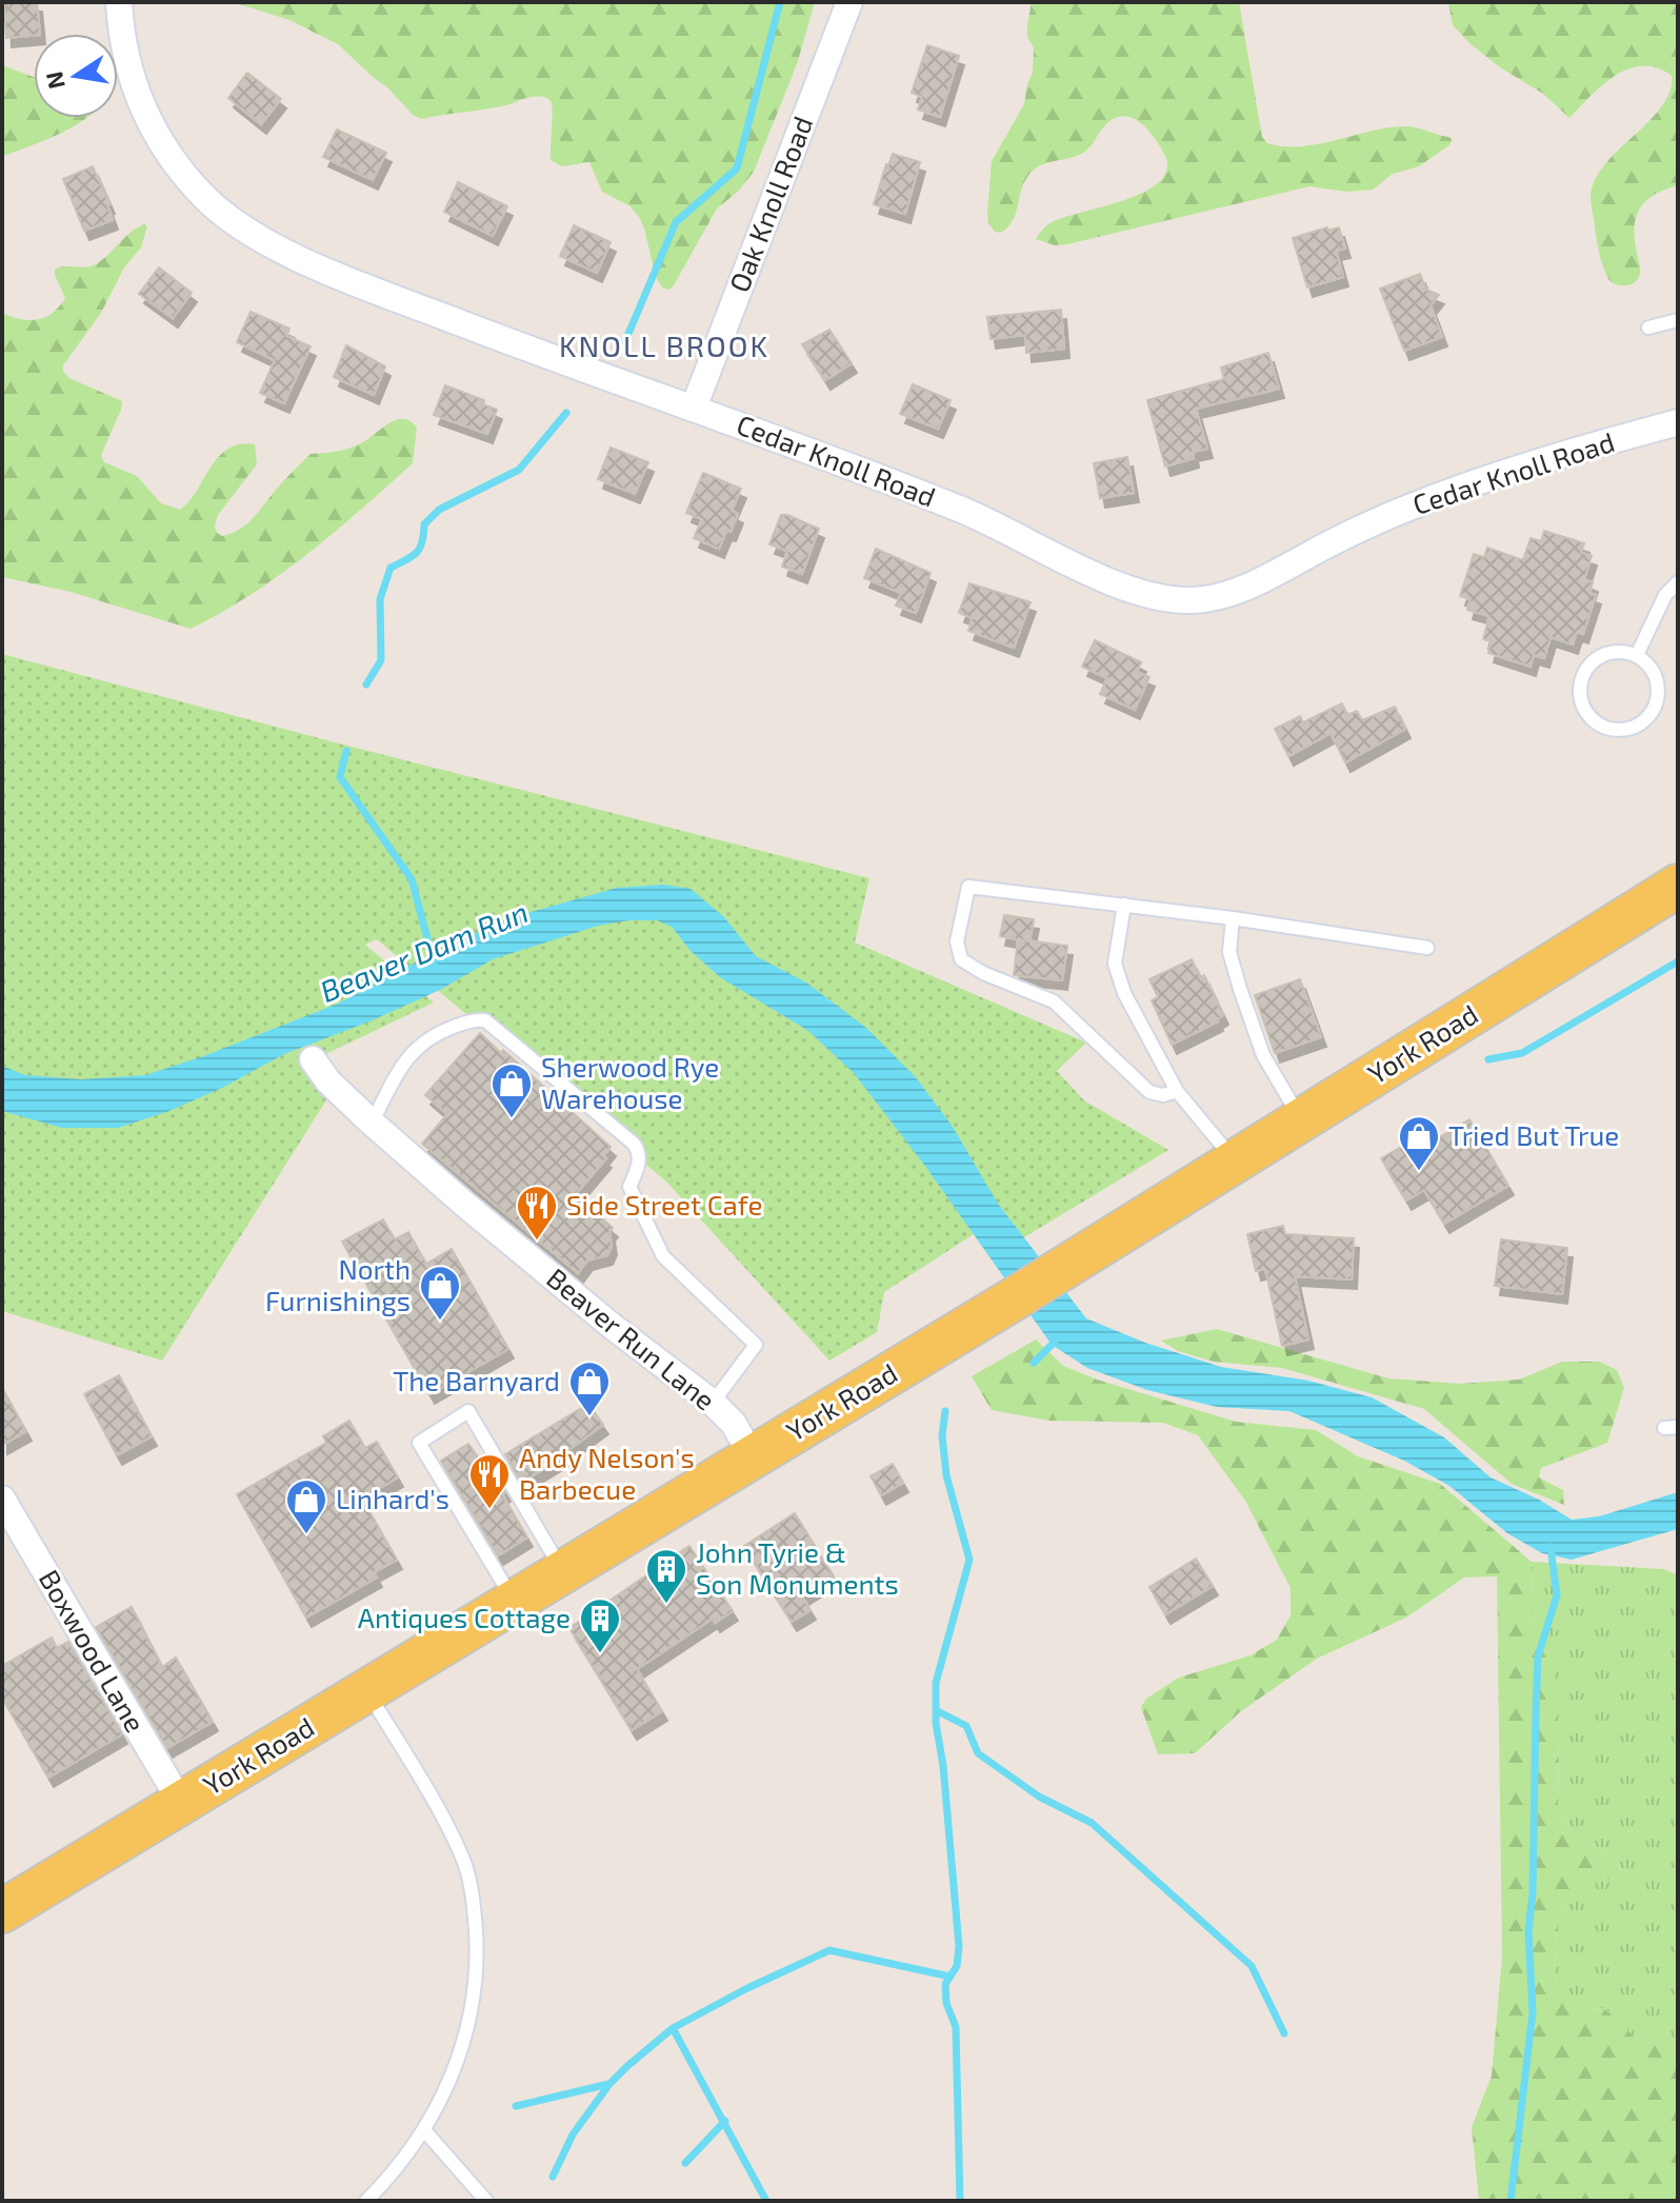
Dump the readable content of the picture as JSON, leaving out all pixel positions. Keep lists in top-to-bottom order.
{
  "streets": {
    "main road": ["York Road"],
    "street": [
      "Oak Knoll Road",
      "Cedar Knoll Road",
      "Beaver Run Lane",
      "Boxwood Lane"
    ]
  },
  "crossings": [
    ["Oak Knoll Road", "Cedar Knoll Road"],
    ["York Road", "Beaver Run Lane"],
    ["York Road", "Boxwood Lane"]
  ],
  "districts": ["KNOLL BROOK"],
  "water": ["Beaver Dam Run"],
  "places": {
    "shop": [
      "Sherwood Rye Warehouse",
      "Tried But True",
      "North Furnishings",
      "The Barnyard",
      "Linhard's"
    ],
    "restaurant": ["Side Street Cafe", "Andy Nelson's Barbecue"],
    "building": ["John Tyrie & Son Monuments", "Antiques Cottage"]
  },
  "north": "left"
}
